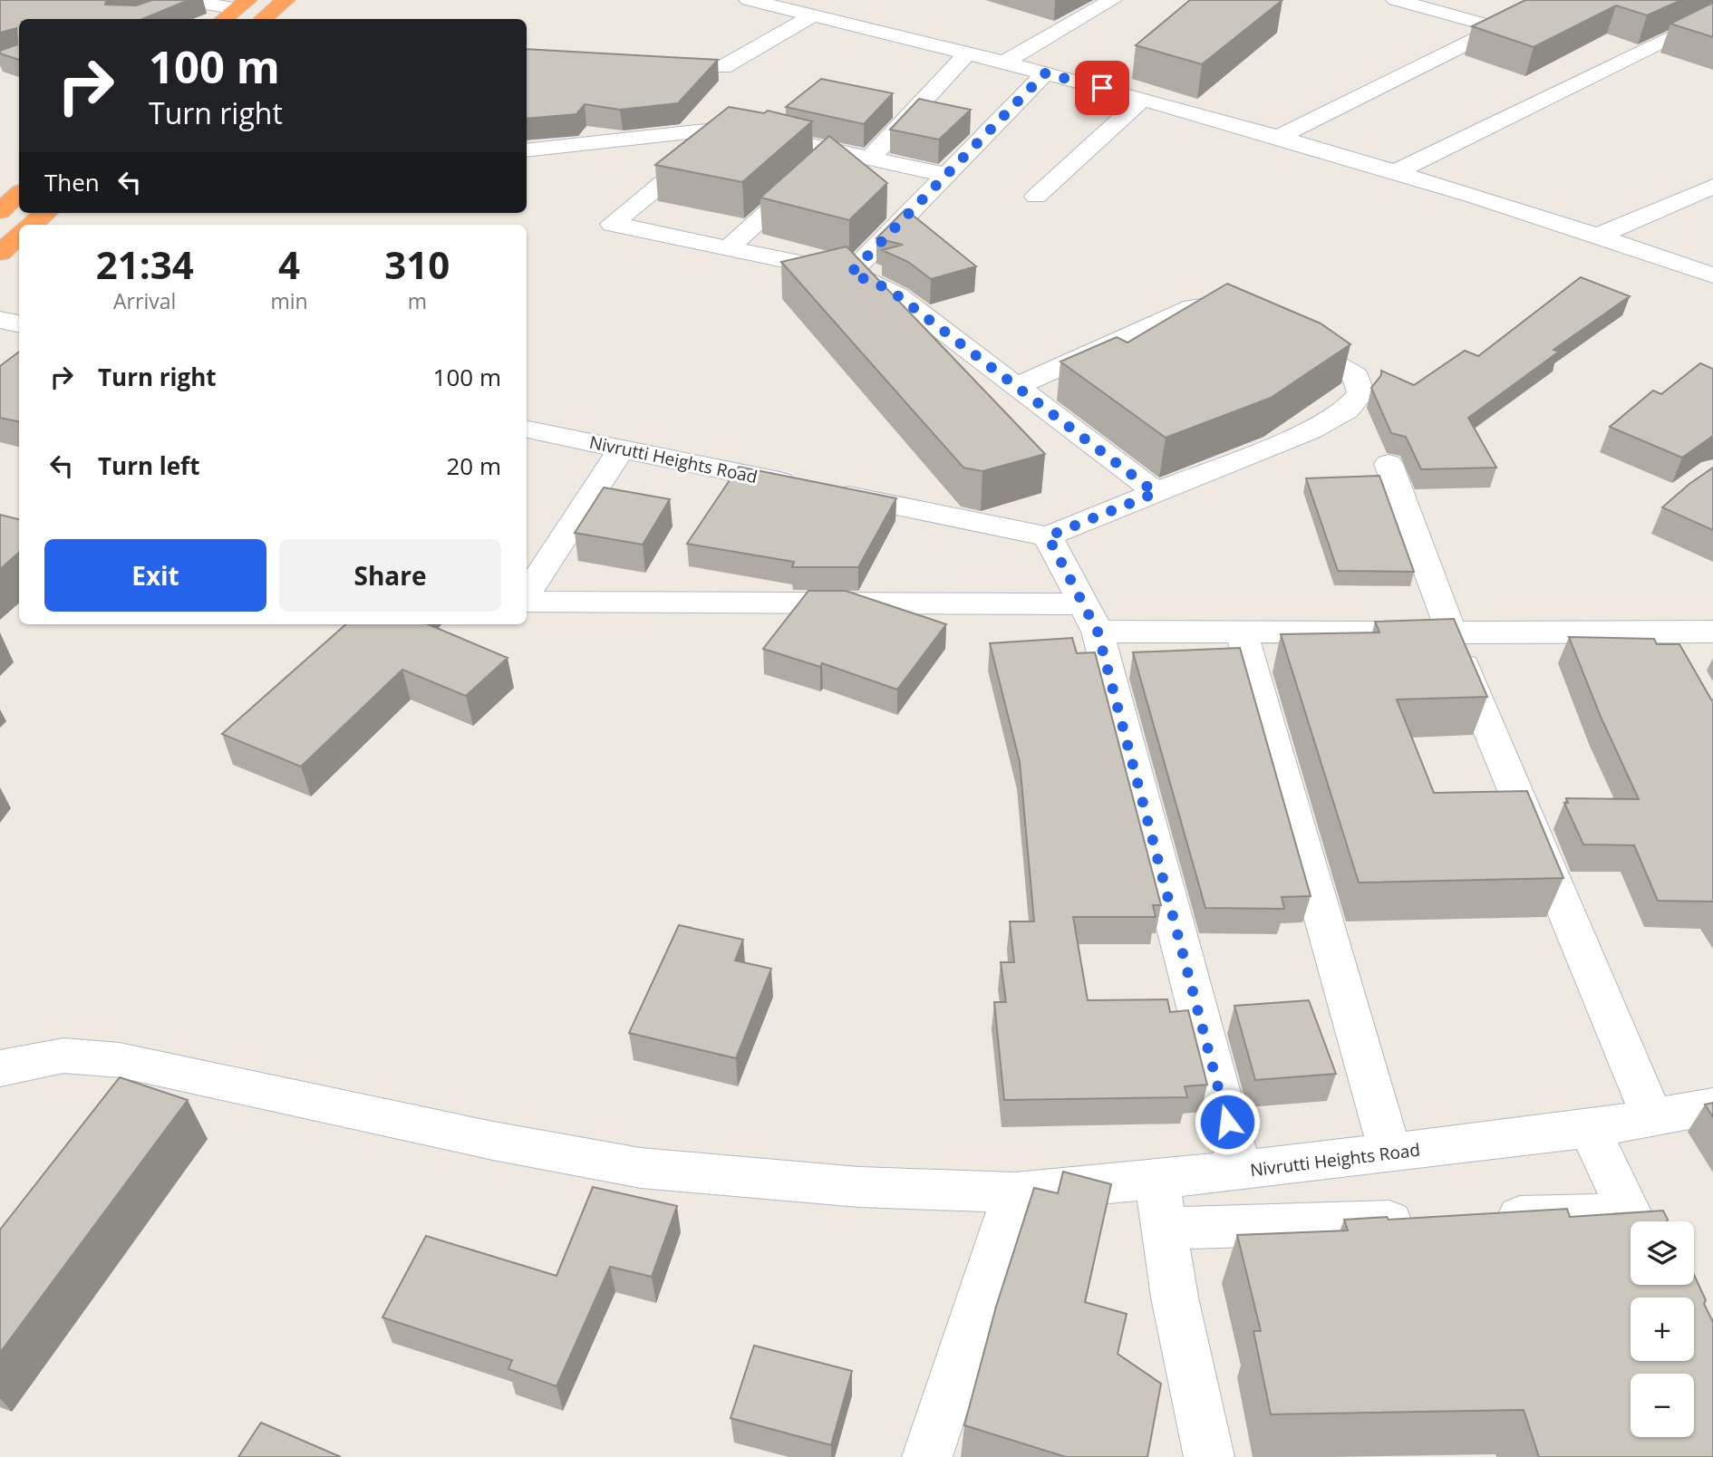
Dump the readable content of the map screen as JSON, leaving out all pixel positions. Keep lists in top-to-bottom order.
{
  "streets": {
    "street": ["Nivrutti Heights Road"]
  },
  "page": {
    "turn": ["100 m", "Turn right"],
    "then": "Then",
    "eta": [
      "21:34",
      "Arrival",
      "4",
      "min",
      "310",
      "m"
    ],
    "list": [
      {
        "name": "Turn right",
        "value": "100 m"
      },
      {
        "name": "Turn left",
        "value": "20 m"
      }
    ],
    "buttons": ["Exit", "Share"],
    "map_buttons": ["+", "−"]
  }
}
